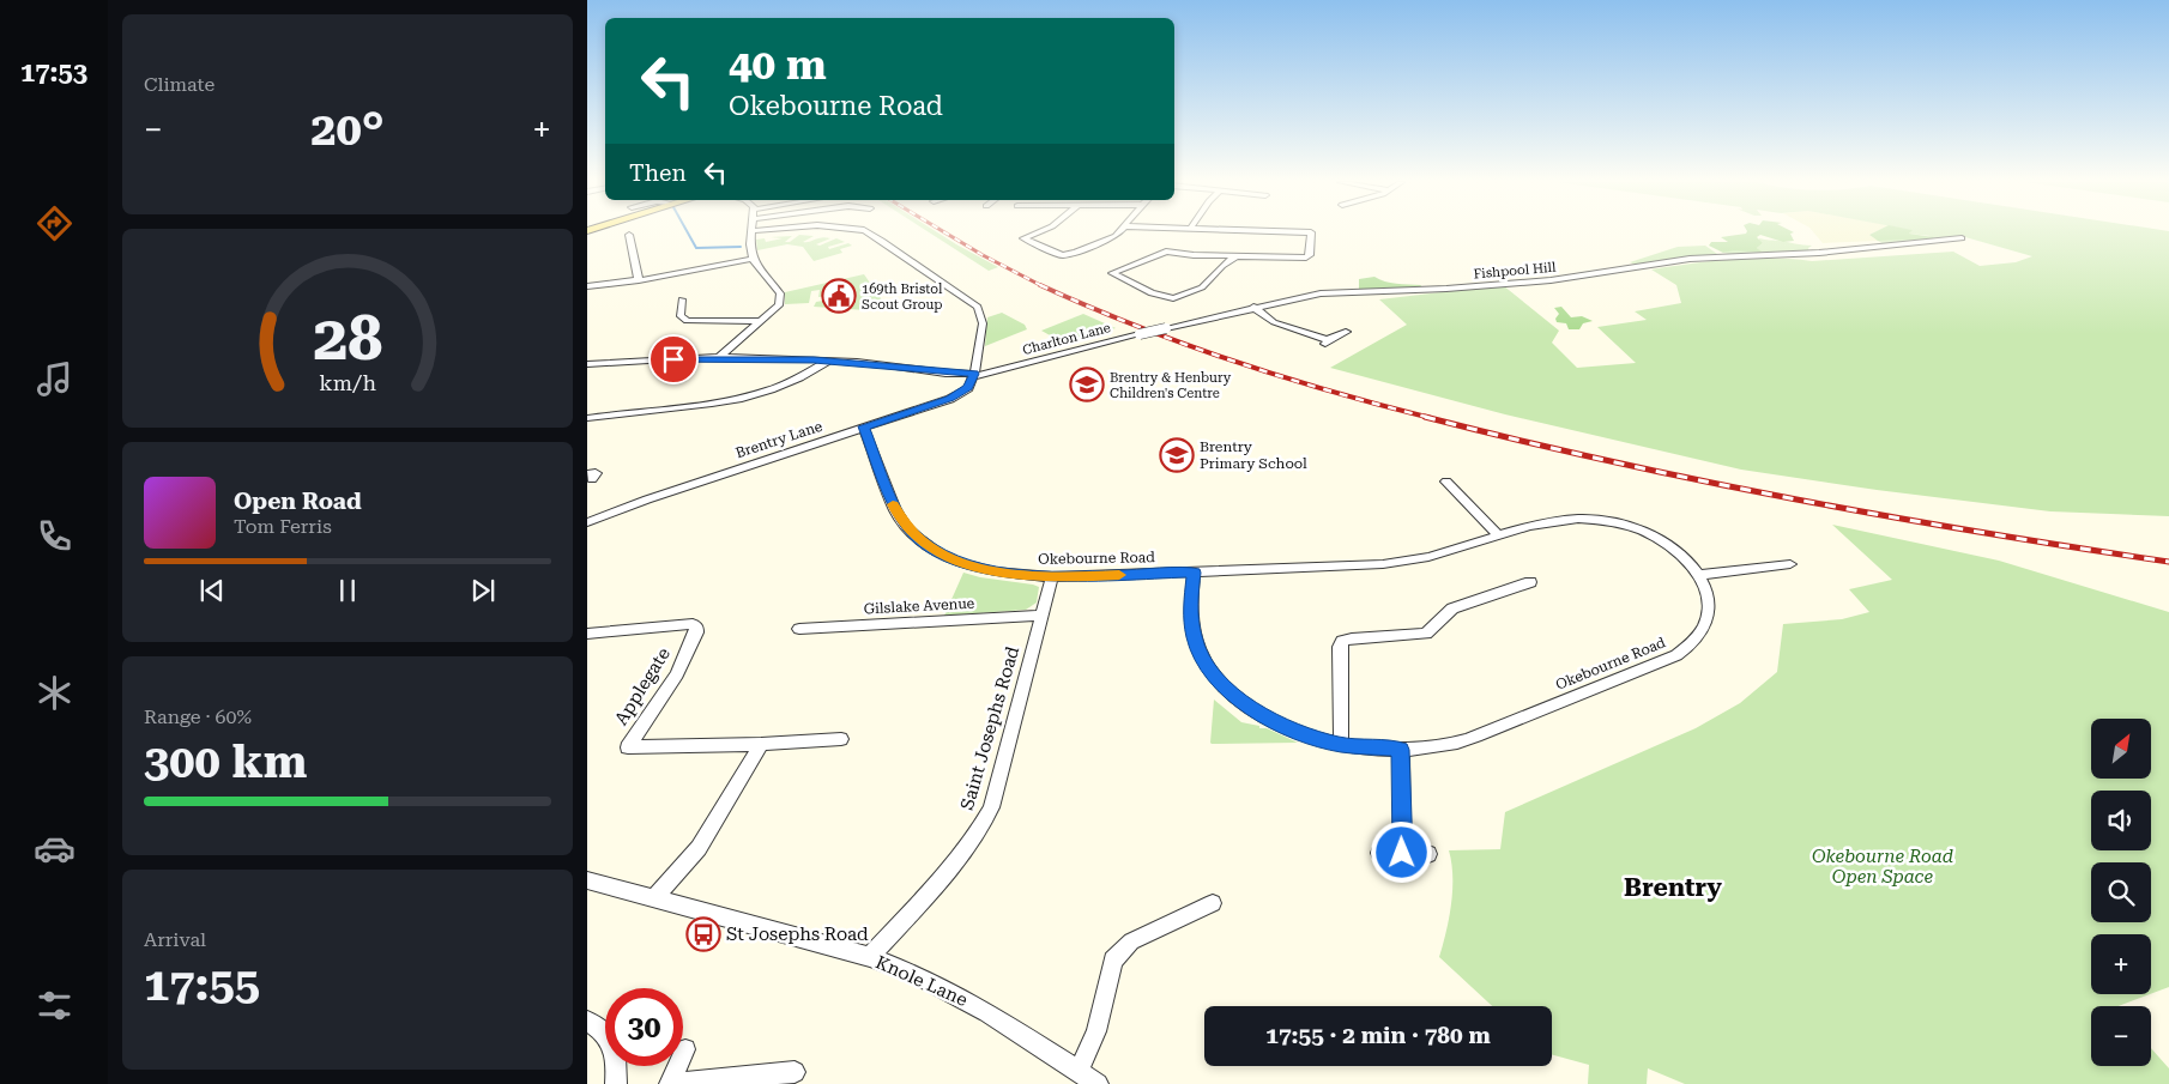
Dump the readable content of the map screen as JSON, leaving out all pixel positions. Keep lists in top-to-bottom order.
{
  "streets": {
    "street": [
      "Fishpool Hill",
      "Charlton Lane",
      "Brentry Lane",
      "Okebourne Road",
      "Gilslake Avenue",
      "Applegate",
      "Saint Josephs Road",
      "Knole Lane"
    ]
  },
  "crossings": [
    ["Fishpool Hill", "Charlton Lane"],
    ["Charlton Lane", "Brentry Lane"],
    ["Brentry Lane", "Okebourne Road"],
    ["Okebourne Road", "Saint Josephs Road"],
    ["Gilslake Avenue", "Saint Josephs Road"],
    ["Saint Josephs Road", "Knole Lane"]
  ],
  "districts": ["Brentry"],
  "parks": ["Okebourne Road Open Space"],
  "places": {
    "public building": ["169th Bristol Scout Group"],
    "school or university": ["Brentry & Henbury Children's Centre", "Brentry Primary School"],
    "bus stop": ["St Josephs Road"]
  },
  "north": "top right",
  "page": {
    "tabs": "17:53",
    "tile": [
      "Climate",
      ["Range · 60%", "300 km"],
      ["Arrival", "17:55"]
    ],
    "turn": ["40 m", "Okebourne Road"],
    "heat": ["−", "20°", "+"],
    "then": "Then",
    "song": ["Open Road", "Tom Ferris"],
    "map_buttons": ["+", "−"],
    "limit": "30",
    "trip": "17:55 · 2 min · 780 m",
    "gauge": ["28", "km/h"]
  }
}
